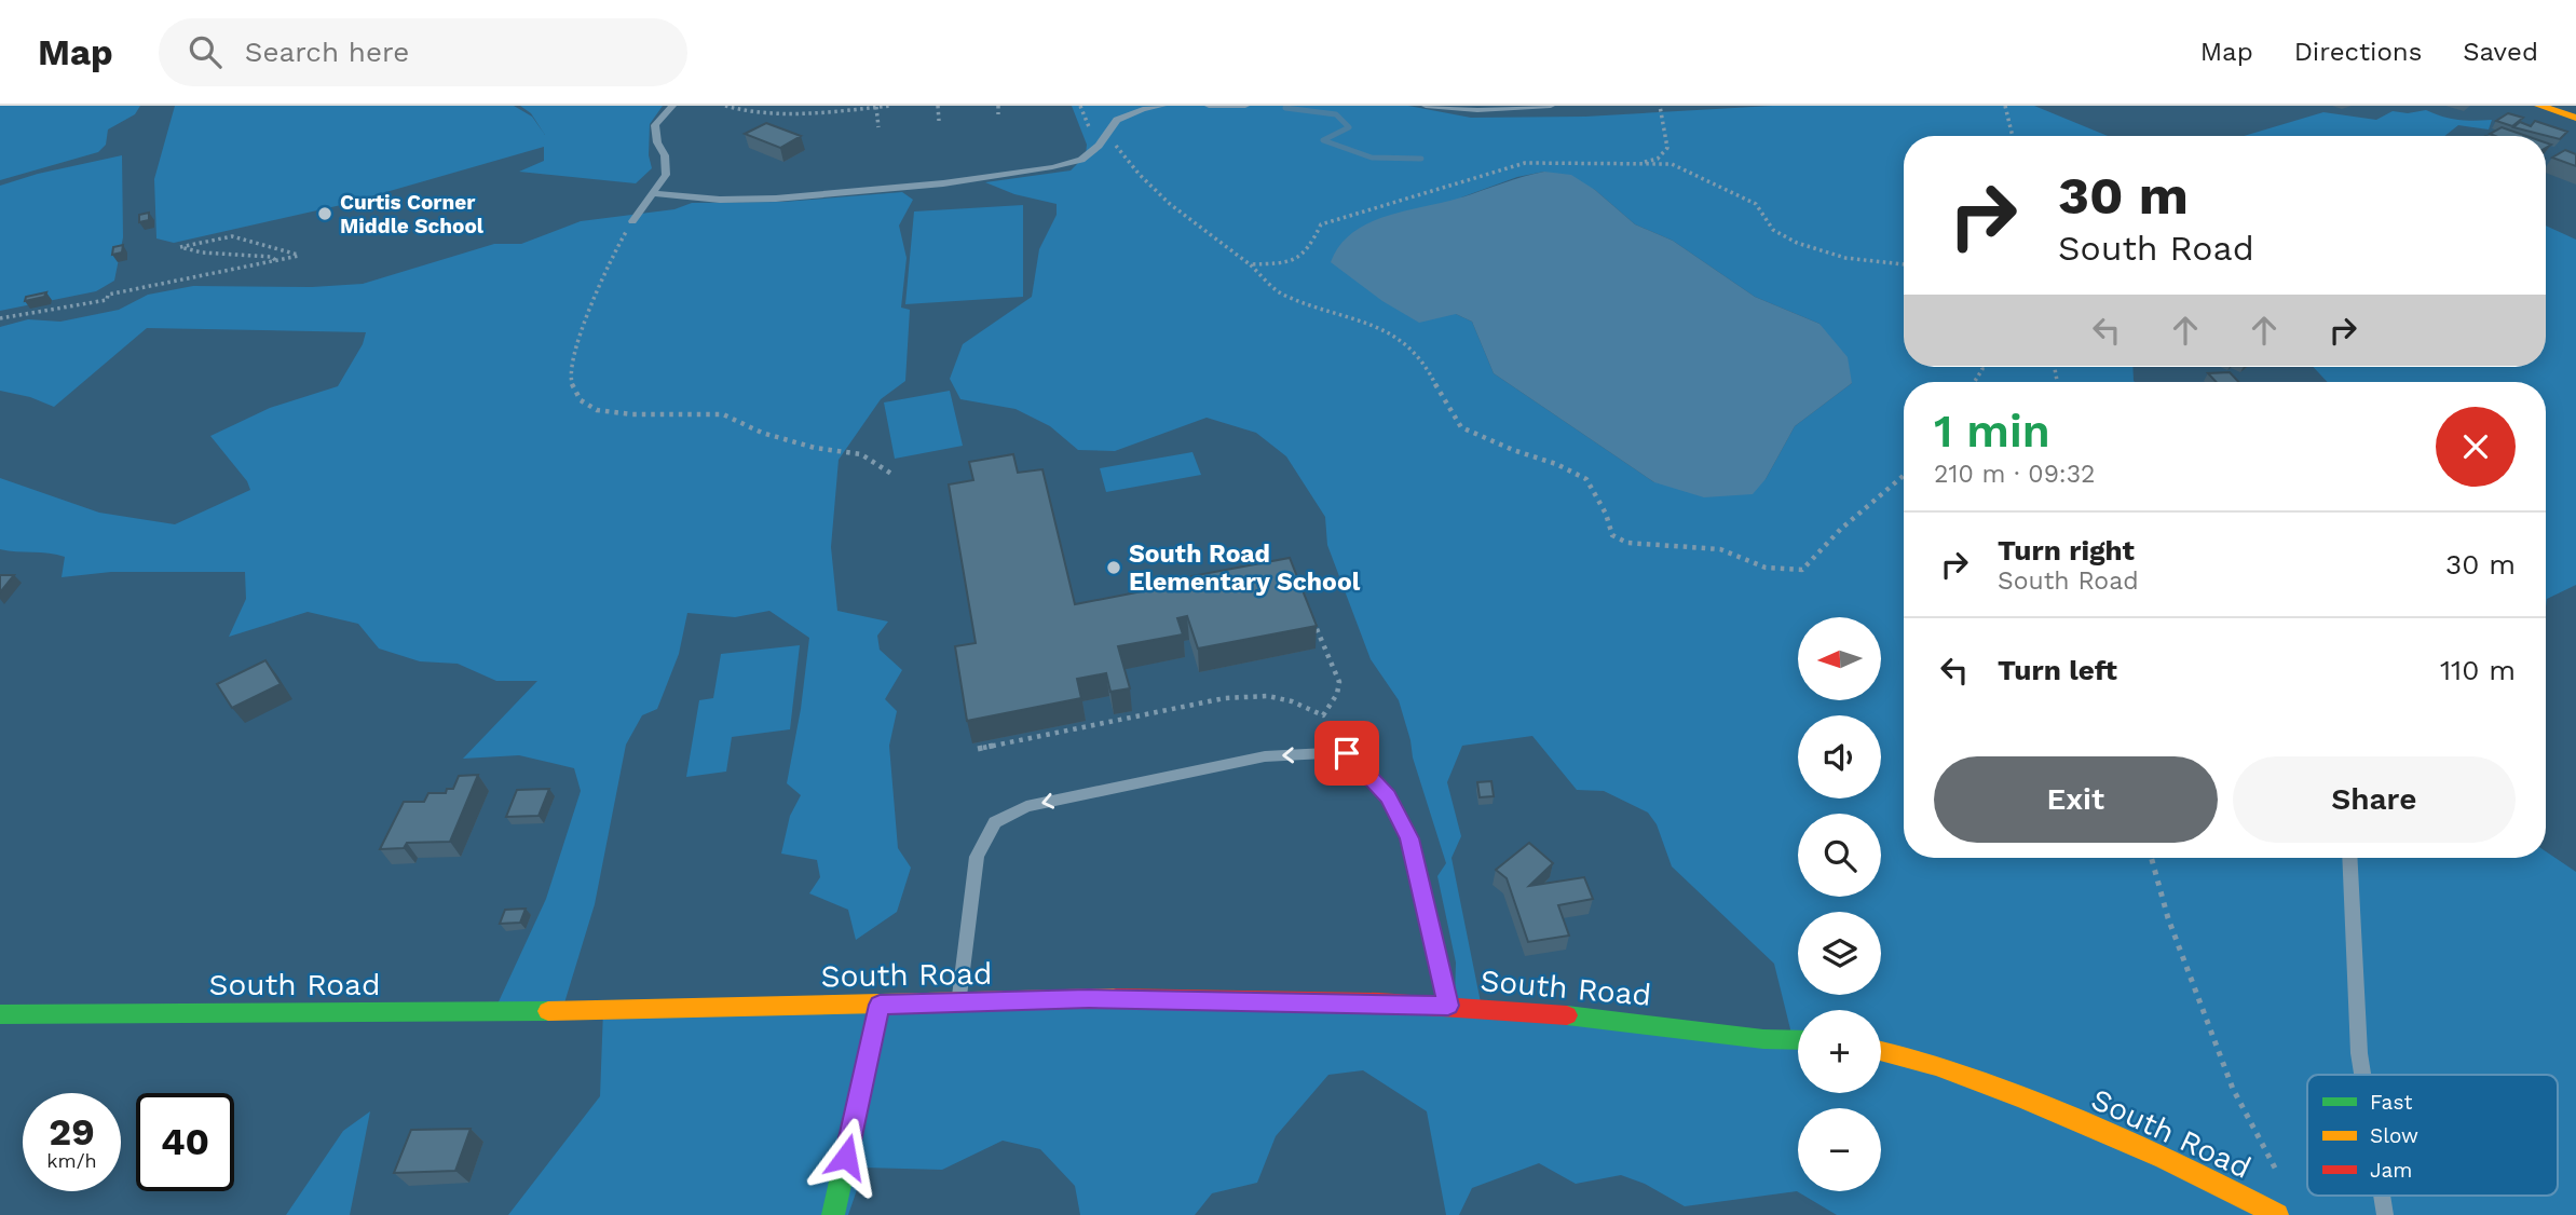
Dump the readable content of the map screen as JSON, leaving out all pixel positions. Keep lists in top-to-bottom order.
{
  "streets": {
    "street": ["South Road"]
  },
  "places": ["Curtis Corner Middle School", "South Road Elementary School"],
  "legend": ["Fast", "Slow", "Jam"],
  "north": "left",
  "page": {
    "header": "Map",
    "search": "Search here",
    "nav": ["Map", "Directions", "Saved"],
    "turn": ["30 m", "South Road"],
    "heading": ["1 min", "210 m · 09:32"],
    "list": [
      {
        "name": "Turn right",
        "note": "South Road",
        "value": "30 m"
      },
      {
        "name": "Turn left",
        "value": "110 m"
      }
    ],
    "map_buttons": ["+", "−"],
    "buttons": ["Exit", "Share"],
    "speed": "29 km/h",
    "limit": "40"
  }
}
